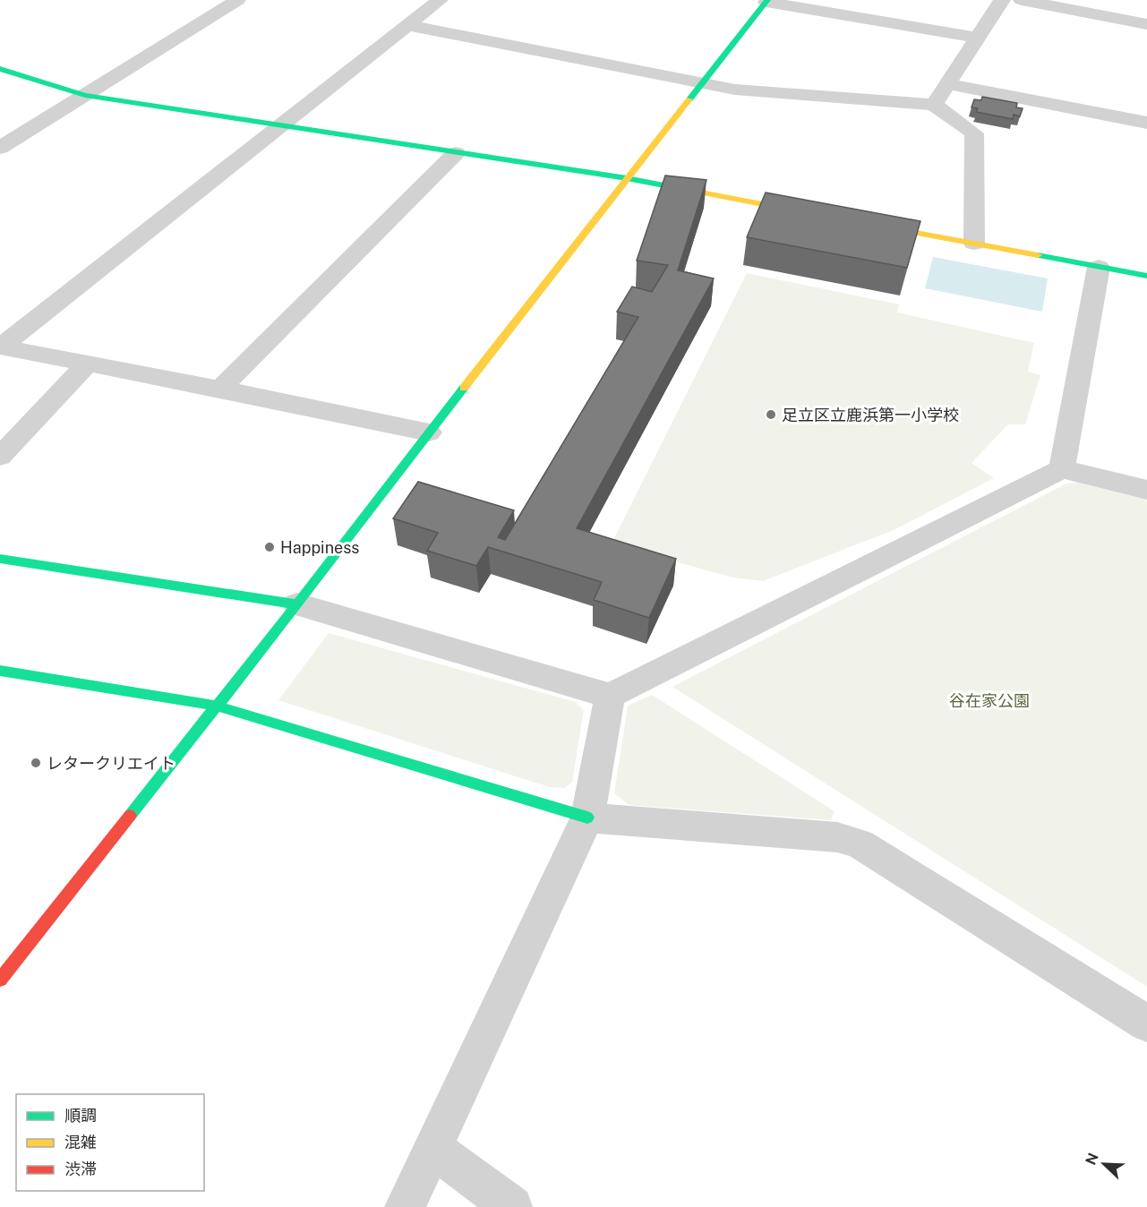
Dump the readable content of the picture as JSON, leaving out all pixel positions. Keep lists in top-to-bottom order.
{
  "parks": ["谷在家公園"],
  "places": ["足立区立鹿浜第一小学校", "Happiness", "レタークリエイト"],
  "legend": ["順調", "混雑", "渋滞"],
  "north": "top left"
}
